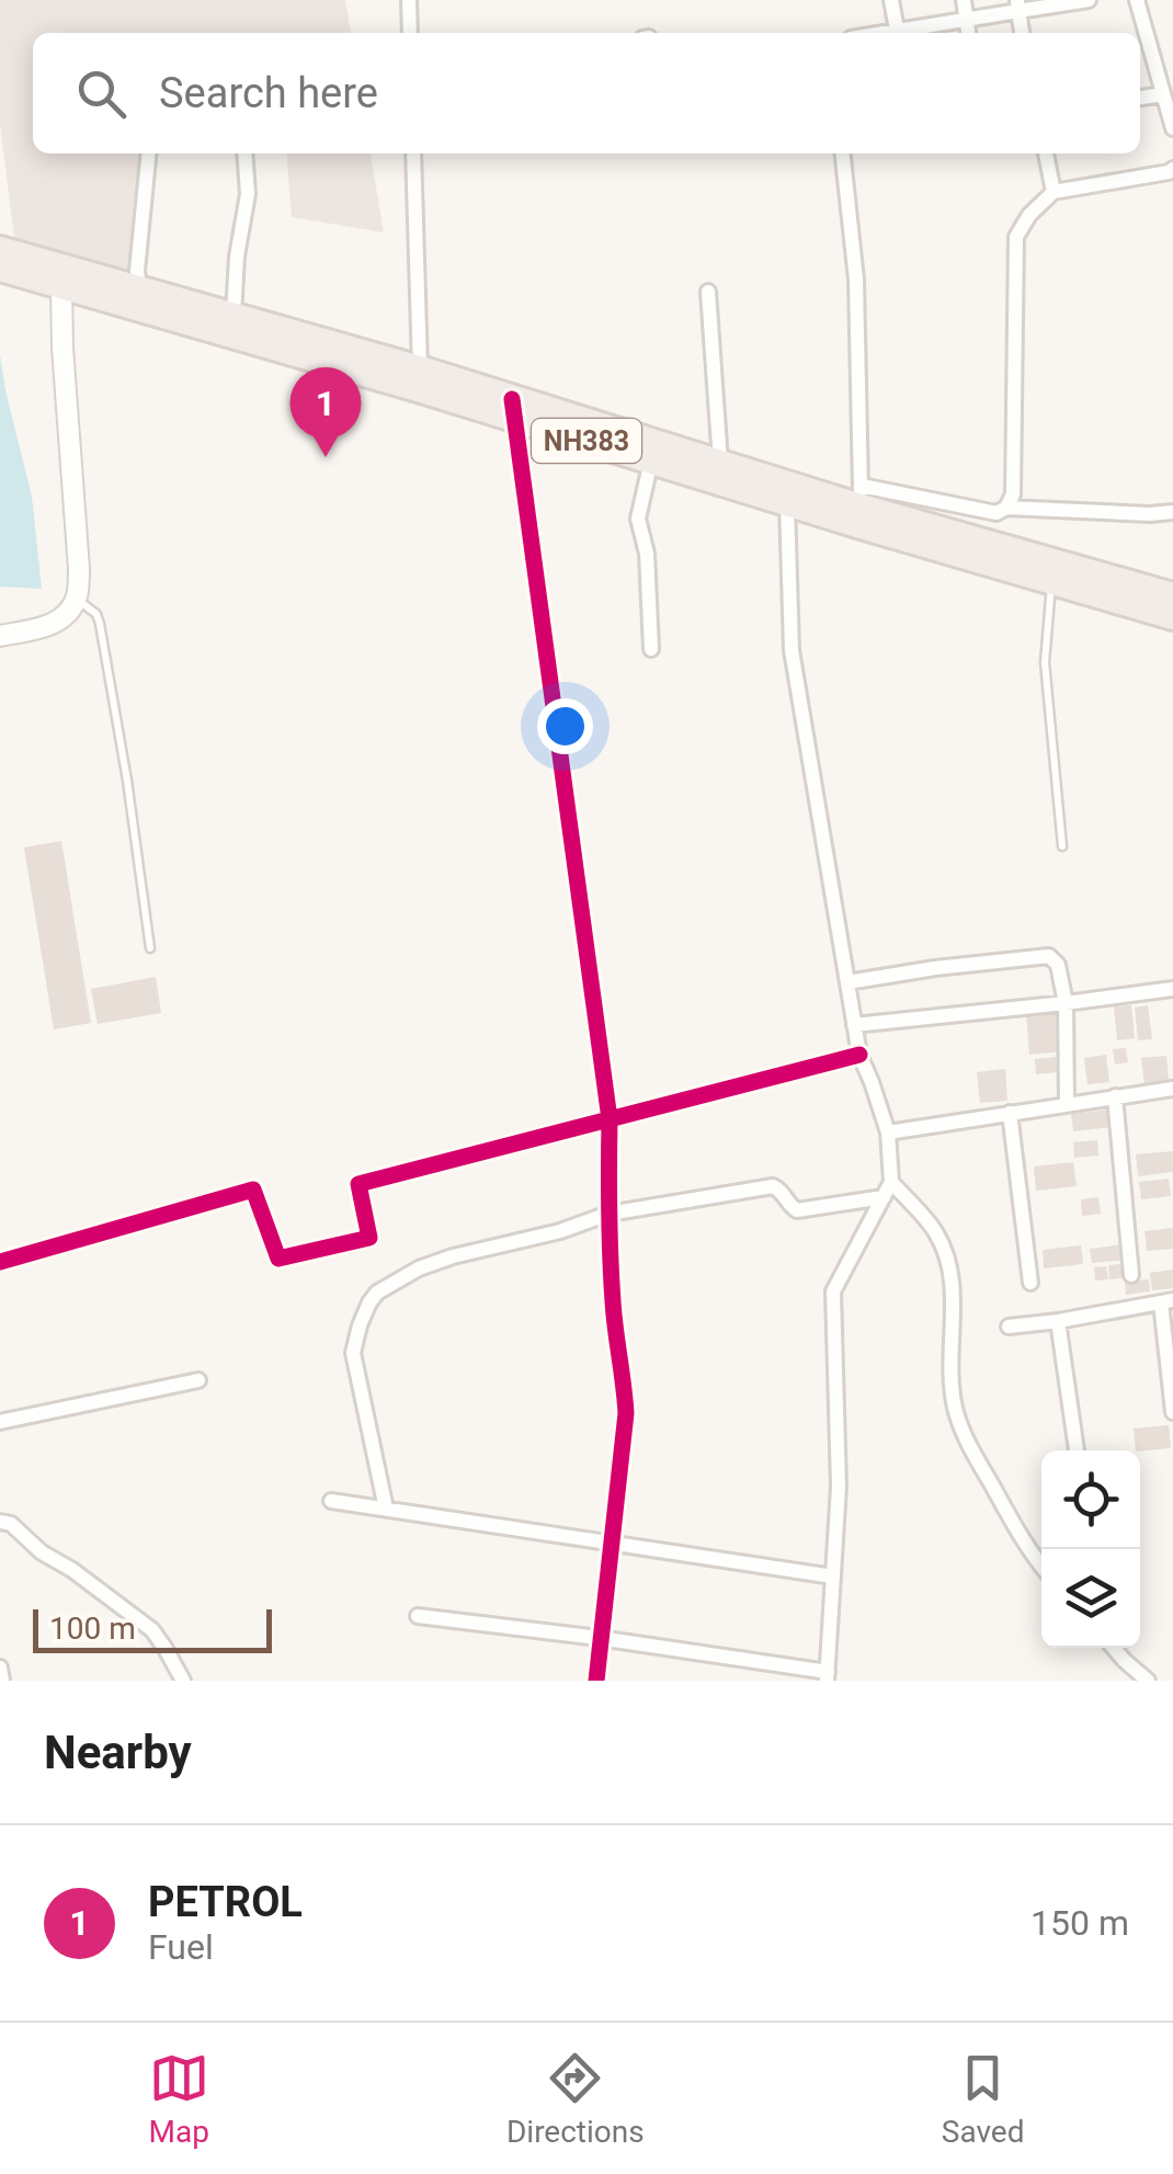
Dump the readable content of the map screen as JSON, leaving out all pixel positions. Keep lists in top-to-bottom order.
{
  "streets": {
    "highway": ["NH383"]
  },
  "scale_bar": "100 m",
  "page": {
    "search": "Search here",
    "pins": "1",
    "scale": "100 m",
    "heading": "Nearby",
    "list": [
      {
        "mark": "1",
        "name": "PETROL",
        "note": "Fuel",
        "value": "150 m"
      }
    ],
    "nav": ["Map", "Directions", "Saved"]
  }
}
